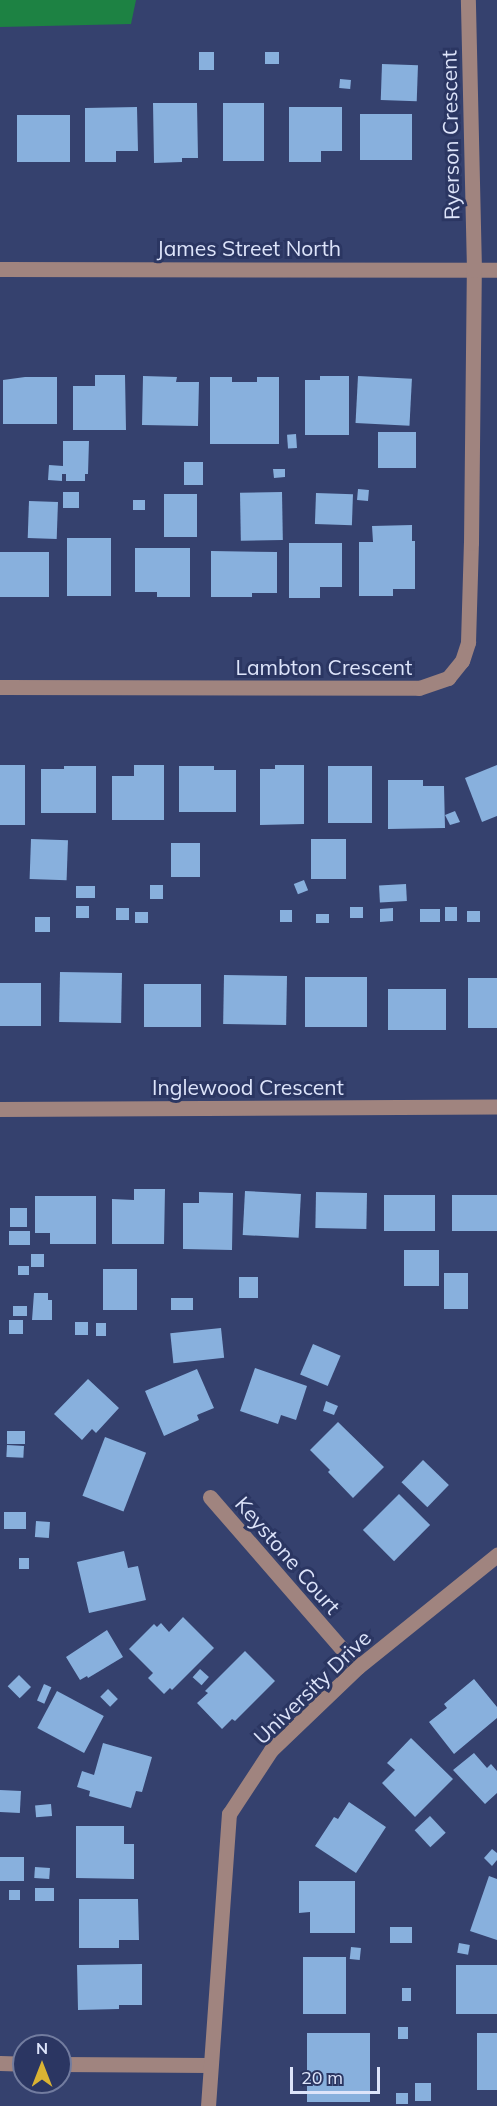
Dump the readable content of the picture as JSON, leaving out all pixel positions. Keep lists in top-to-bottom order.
{
  "streets": {
    "street": [
      "Ryerson Crescent",
      "James Street North",
      "Lambton Crescent",
      "Inglewood Crescent",
      "Keystone Court",
      "University Drive"
    ]
  },
  "crossings": [
    ["Ryerson Crescent", "James Street North"],
    ["Ryerson Crescent", "Lambton Crescent"],
    ["James Street North", "Lambton Crescent"],
    ["Keystone Court", "University Drive"]
  ],
  "scale_bar": "20 m",
  "north": "top"
}
